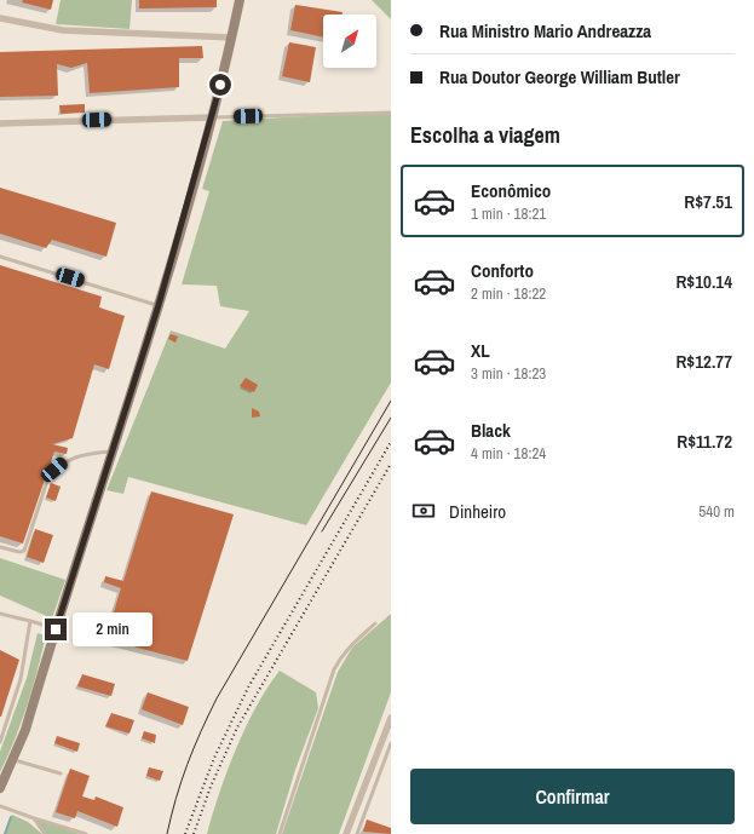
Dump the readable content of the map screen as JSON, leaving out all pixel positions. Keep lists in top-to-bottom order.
{
  "north": "top right",
  "page": {
    "banner": ["Rua Ministro Mario Andreazza", "Rua Doutor George William Butler"],
    "heading": "Escolha a viagem",
    "list": [
      {
        "name": "Econômico",
        "note": "1 min · 18:21",
        "value": "R$7.51"
      },
      {
        "name": "Conforto",
        "note": "2 min · 18:22",
        "value": "R$10.14"
      },
      {
        "name": "XL",
        "note": "3 min · 18:23",
        "value": "R$12.77"
      },
      {
        "name": "Black",
        "note": "4 min · 18:24",
        "value": "R$11.72"
      }
    ],
    "pay": ["Dinheiro", "540 m"],
    "bubble": "2 min",
    "buttons": "Confirmar"
  }
}
